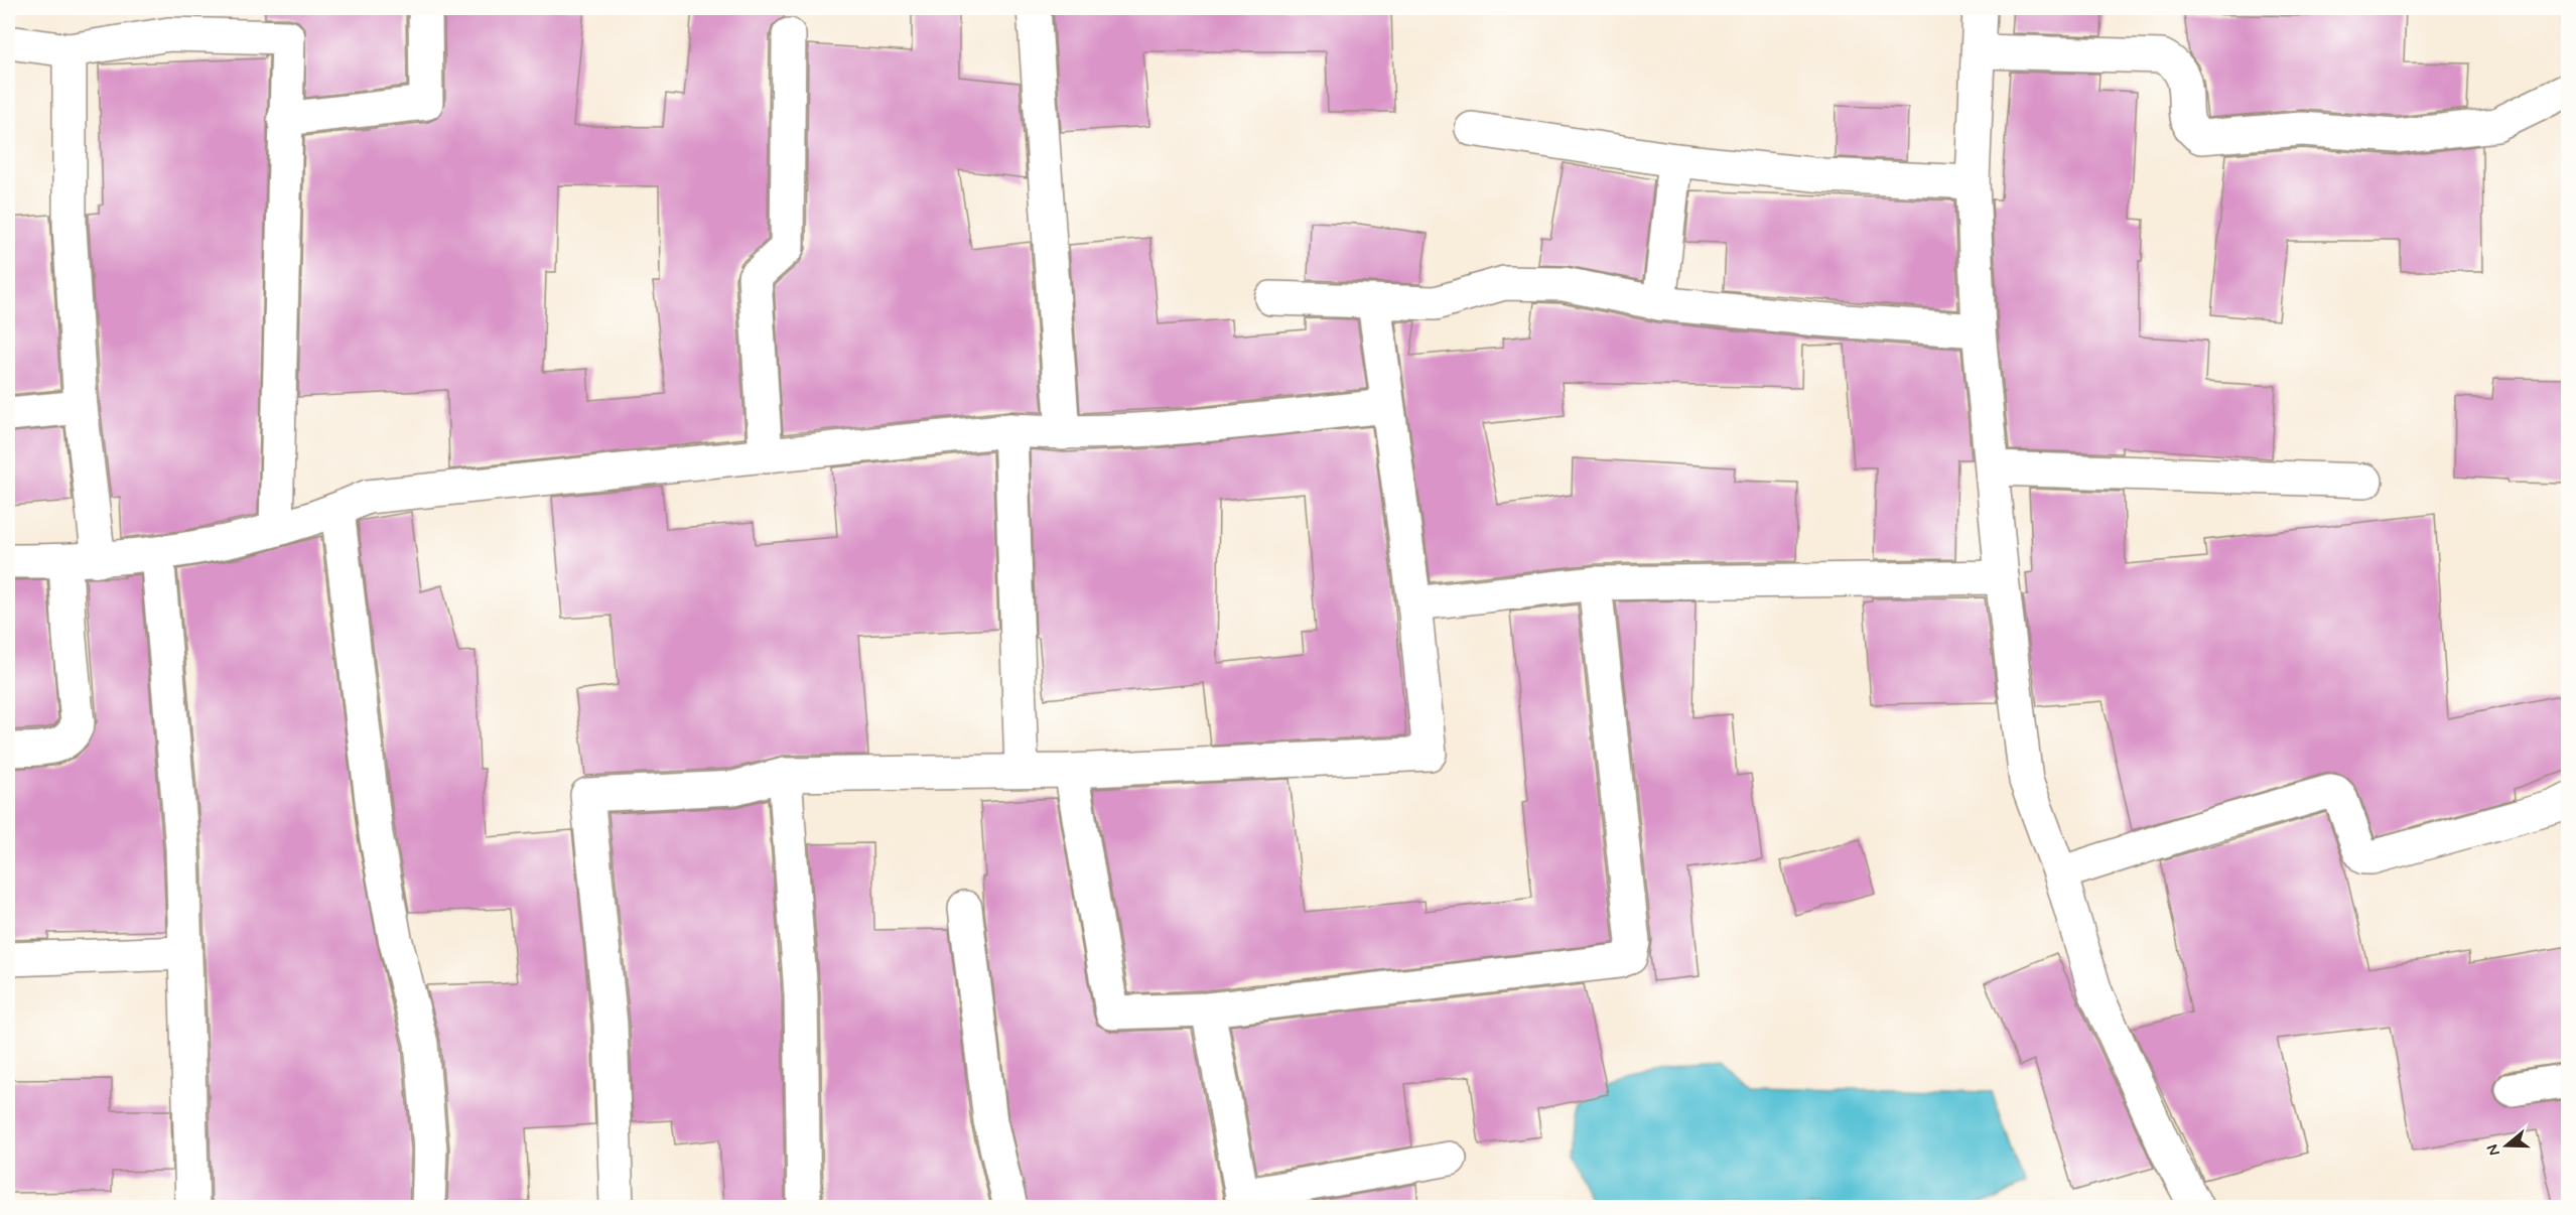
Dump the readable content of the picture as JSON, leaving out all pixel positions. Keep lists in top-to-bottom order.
{
  "north": "left"
}
